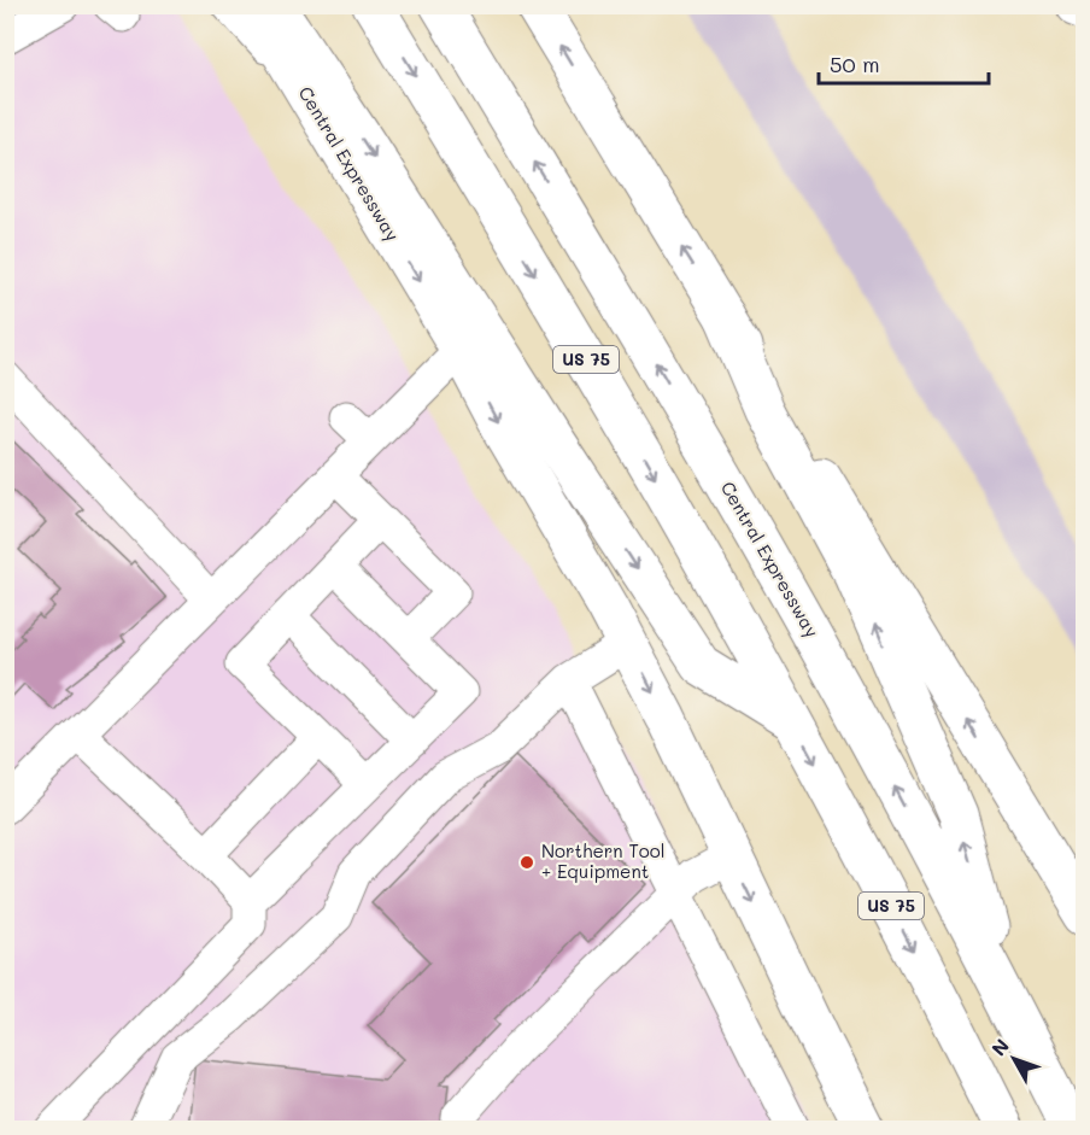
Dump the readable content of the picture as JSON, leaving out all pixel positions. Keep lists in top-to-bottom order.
{
  "streets": {
    "main road": ["Central Expressway", "US 75"]
  },
  "places": ["Northern Tool + Equipment"],
  "scale_bar": "50 m",
  "north": "top left"
}
